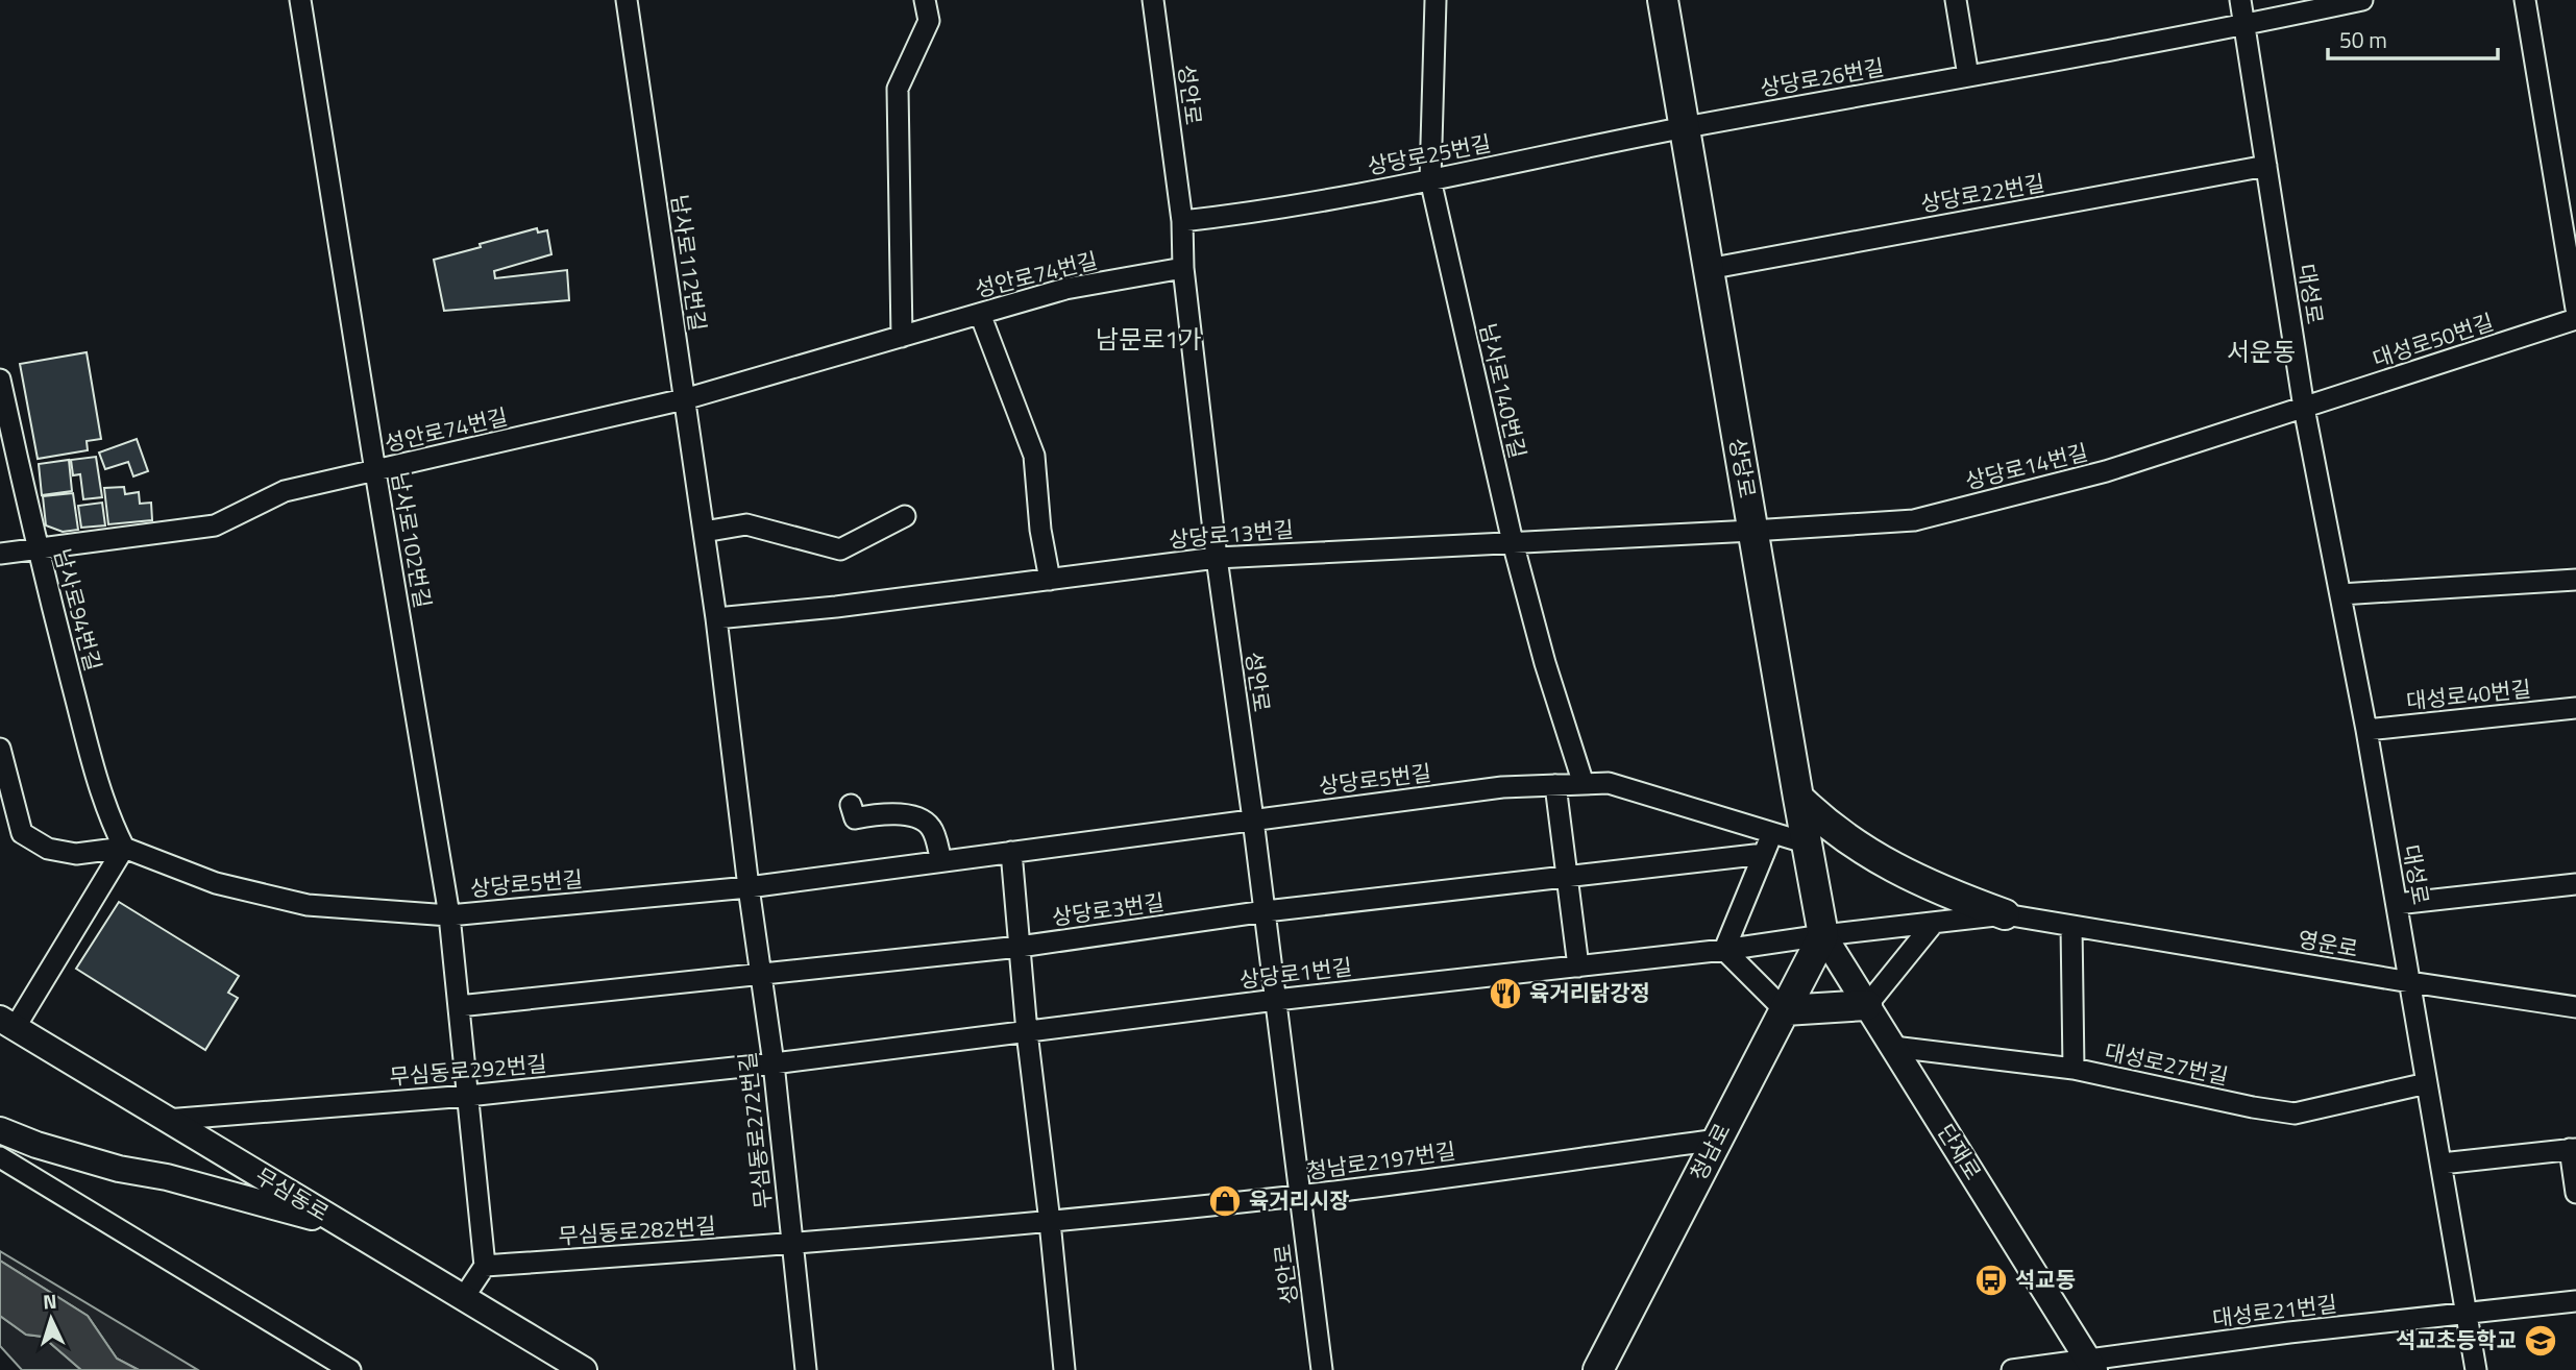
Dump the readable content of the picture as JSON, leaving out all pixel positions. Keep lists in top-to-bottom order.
{
  "streets": {
    "main road": ["상당로", "청남로"],
    "street": [
      "상당로26번길",
      "성안로",
      "상당로25번길",
      "상당로22번길",
      "남사로112번길",
      "성안로74번길",
      "대성로",
      "대성로50번길",
      "남사로140번길",
      "상당로14번길",
      "상당로13번길",
      "남사로102번길",
      "남사로94번길",
      "대성로40번길",
      "상당로5번길",
      "상당로3번길",
      "영운로",
      "상당로1번길",
      "대성로27번길",
      "무심동로292번길",
      "무심동로272번길",
      "단재로",
      "청남로2197번길",
      "무심동로",
      "무심동로282번길",
      "대성로21번길"
    ]
  },
  "crossings": [
    ["상당로26번길", "상당로25번길"],
    ["상당로26번길", "대성로"],
    ["상당로26번길", "상당로"],
    ["성안로", "상당로25번길"],
    ["성안로", "성안로74번길"],
    ["성안로", "상당로13번길"],
    ["성안로", "상당로5번길"],
    ["성안로", "상당로3번길"],
    ["성안로", "상당로1번길"],
    ["성안로", "청남로2197번길"],
    ["상당로25번길", "남사로140번길"],
    ["상당로25번길", "상당로"],
    ["상당로22번길", "대성로"],
    ["상당로22번길", "상당로"],
    ["남사로112번길", "성안로74번길"],
    ["남사로112번길", "상당로13번길"],
    ["남사로112번길", "상당로5번길"],
    ["남사로112번길", "무심동로272번길"],
    ["성안로74번길", "남사로102번길"],
    ["성안로74번길", "남사로94번길"],
    ["대성로", "대성로50번길"],
    ["대성로", "상당로14번길"],
    ["대성로", "대성로40번길"],
    ["대성로", "영운로"],
    ["대성로", "대성로27번길"],
    ["대성로", "대성로21번길"],
    ["대성로50번길", "상당로14번길"],
    ["남사로140번길", "상당로13번길"],
    ["남사로140번길", "상당로5번길"],
    ["상당로14번길", "상당로"],
    ["상당로14번길", "상당로13번길"],
    ["상당로", "상당로13번길"],
    ["상당로", "상당로5번길"],
    ["상당로", "영운로"],
    ["상당로", "상당로1번길"],
    ["상당로", "청남로"],
    ["상당로", "단재로"],
    ["남사로102번길", "상당로5번길"],
    ["남사로102번길", "상당로3번길"],
    ["남사로102번길", "무심동로292번길"],
    ["남사로102번길", "무심동로282번길"],
    ["남사로94번길", "상당로5번길"],
    ["상당로5번길", "무심동로272번길"],
    ["상당로3번길", "무심동로272번길"],
    ["영운로", "상당로1번길"],
    ["영운로", "청남로"],
    ["영운로", "단재로"],
    ["상당로1번길", "무심동로292번길"],
    ["상당로1번길", "무심동로272번길"],
    ["상당로1번길", "청남로"],
    ["상당로1번길", "단재로"],
    ["대성로27번길", "단재로"],
    ["무심동로292번길", "무심동로272번길"],
    ["무심동로292번길", "무심동로"],
    ["무심동로272번길", "청남로2197번길"],
    ["무심동로272번길", "무심동로282번길"],
    ["청남로", "단재로"],
    ["청남로", "청남로2197번길"],
    ["단재로", "대성로21번길"],
    ["청남로2197번길", "무심동로282번길"]
  ],
  "districts": ["남문로1가", "서운동"],
  "places": {
    "restaurant": ["육거리닭강정"],
    "shop": ["육거리시장"],
    "bus stop": ["석교동"],
    "school or university": ["석교초등학교"]
  },
  "scale_bar": "50 m",
  "north": "top"
}
